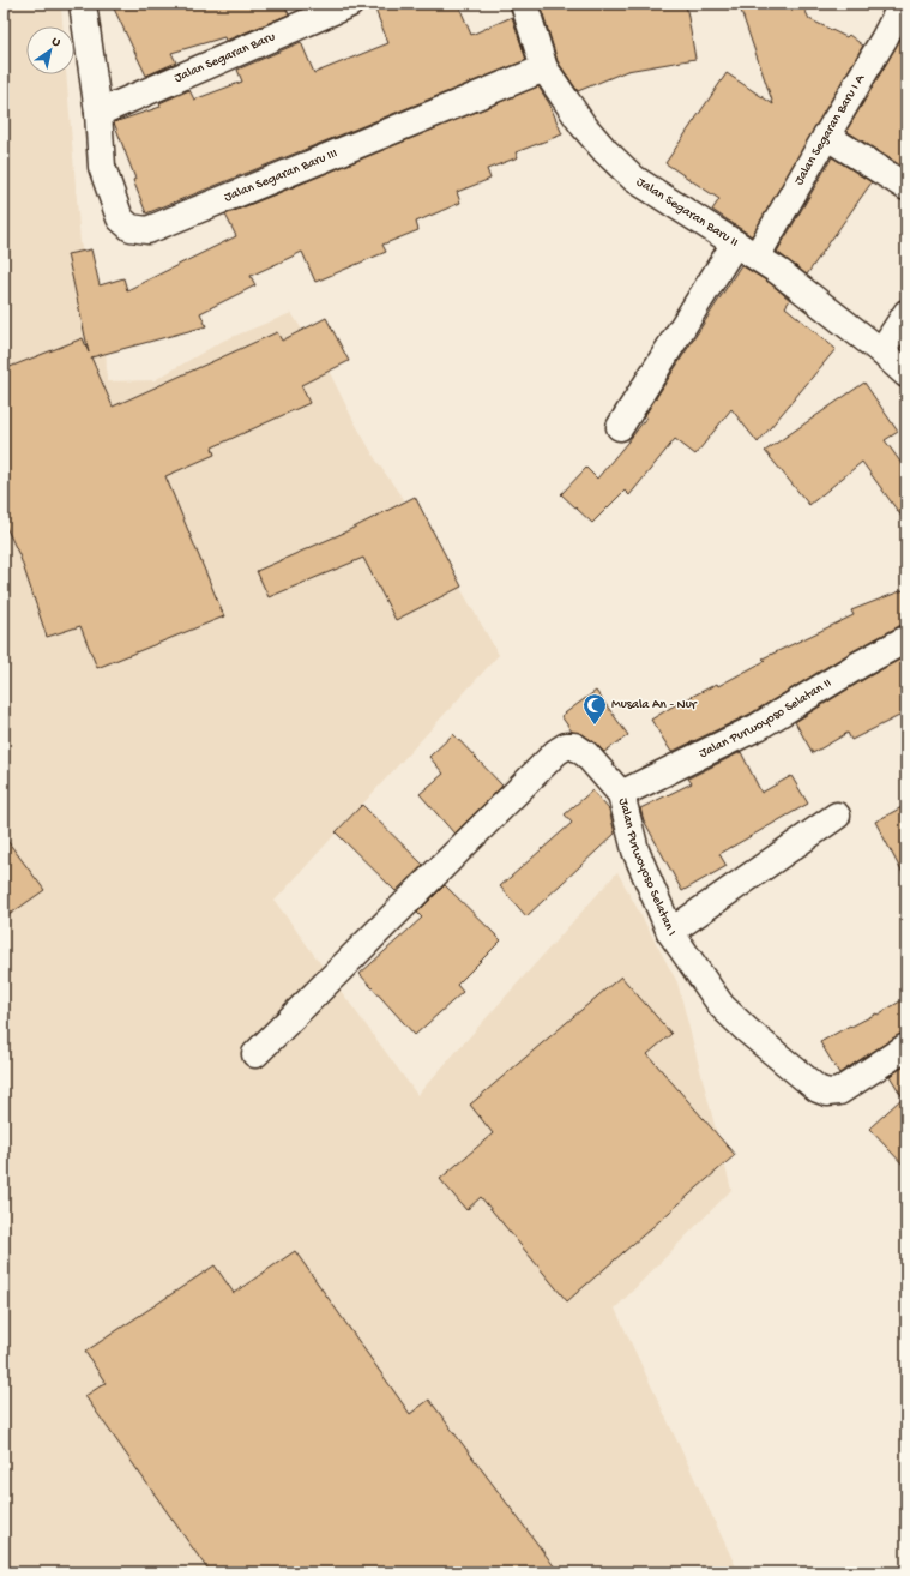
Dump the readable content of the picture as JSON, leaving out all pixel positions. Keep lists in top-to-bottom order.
{
  "streets": {
    "street": [
      "Jalan Segaran Baru",
      "Jalan Segaran Baru I A",
      "Jalan Segaran Baru III",
      "Jalan Segaran Baru II",
      "Jalan Purwoyoso Selatan II",
      "Jalan Purwoyoso Selatan I"
    ]
  },
  "crossings": [
    ["Jalan Segaran Baru", "Jalan Segaran Baru III"],
    ["Jalan Segaran Baru I A", "Jalan Segaran Baru II"],
    ["Jalan Segaran Baru III", "Jalan Segaran Baru II"],
    ["Jalan Purwoyoso Selatan II", "Jalan Purwoyoso Selatan I"]
  ],
  "places": {
    "mosque": ["Musala An - Nur"]
  },
  "north": "top right"
}
